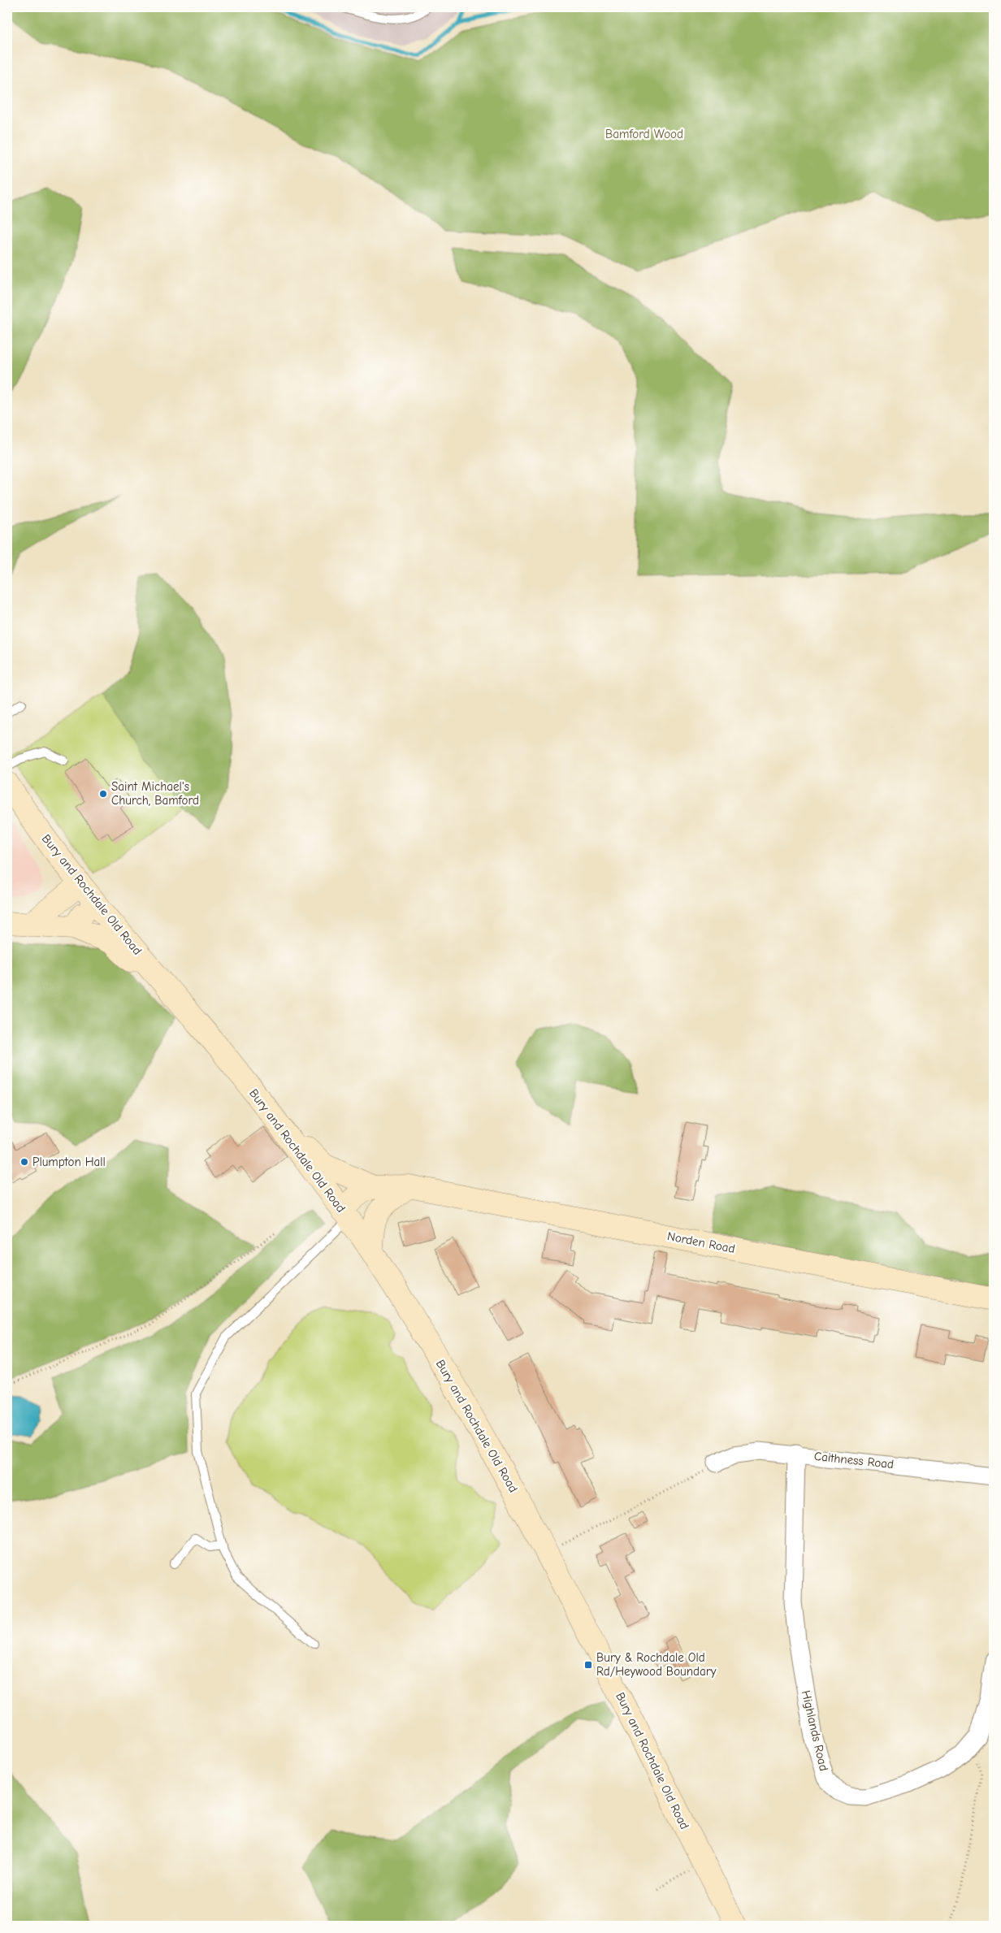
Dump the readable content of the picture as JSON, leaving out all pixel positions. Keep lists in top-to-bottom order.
{
  "streets": {
    "main road": ["Bury and Rochdale Old Road", "Norden Road"],
    "street": ["Caithness Road", "Highlands Road"]
  },
  "crossings": [
    ["Caithness Road", "Highlands Road"]
  ],
  "parks": ["Bamford Wood"],
  "places": {
    "other": ["Saint Michael's Church, Bamford", "Plumpton Hall"],
    "transit": ["Bury & Rochdale Old Rd/Heywood Boundary"]
  }
}
